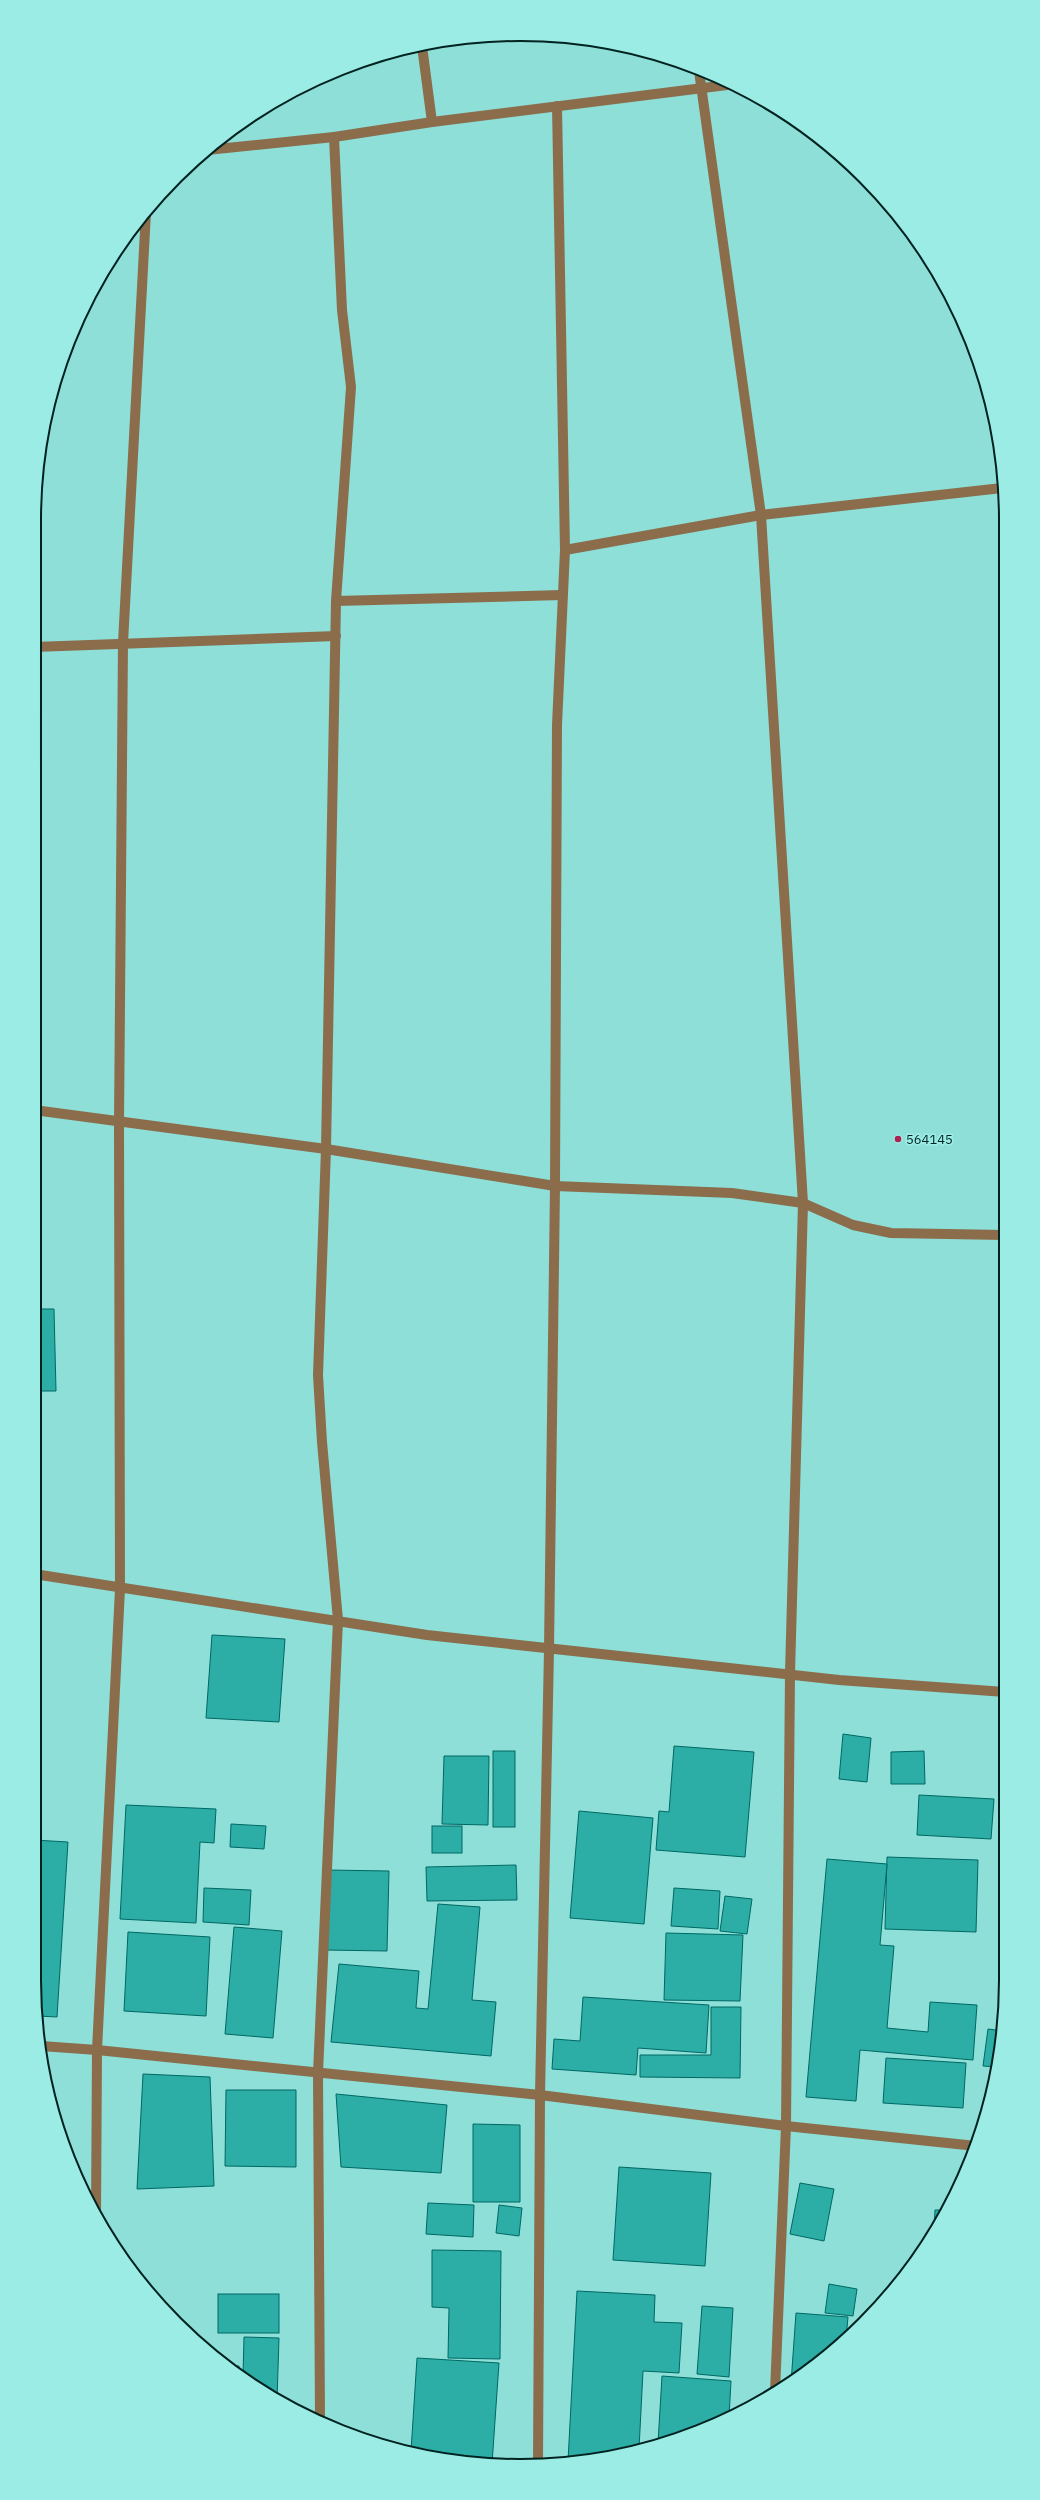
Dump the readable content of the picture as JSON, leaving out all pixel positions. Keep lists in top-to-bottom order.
{
  "places": ["564145"]
}
